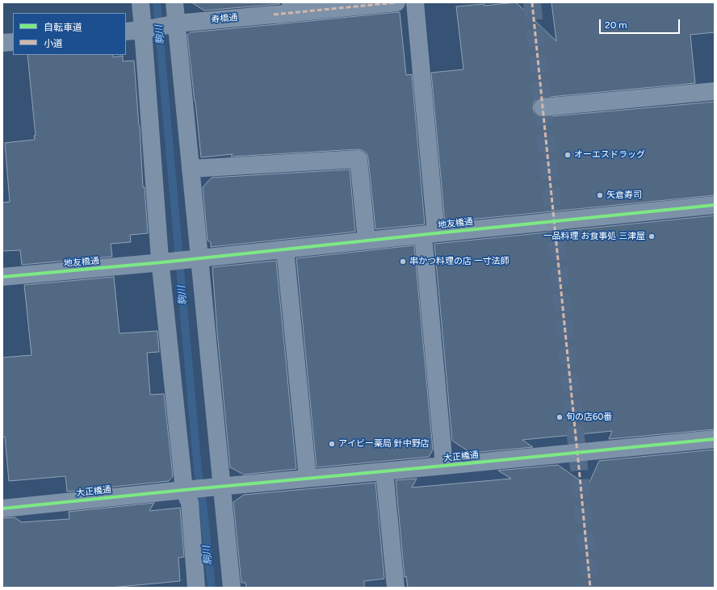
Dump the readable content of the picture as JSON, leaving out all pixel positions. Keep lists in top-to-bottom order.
{
  "streets": {
    "street": ["寿橋通", "地友橋通", "大正橋通"]
  },
  "water": ["駒川"],
  "places": [
    "オーエスドラッグ",
    "矢倉寿司",
    "一品料理 お食事処 三津屋",
    "串かつ料理の店 一寸法師",
    "旬の店60番",
    "アイビー薬局 針中野店"
  ],
  "legend": ["自転車道", "小道"],
  "scale_bar": "20 m"
}
